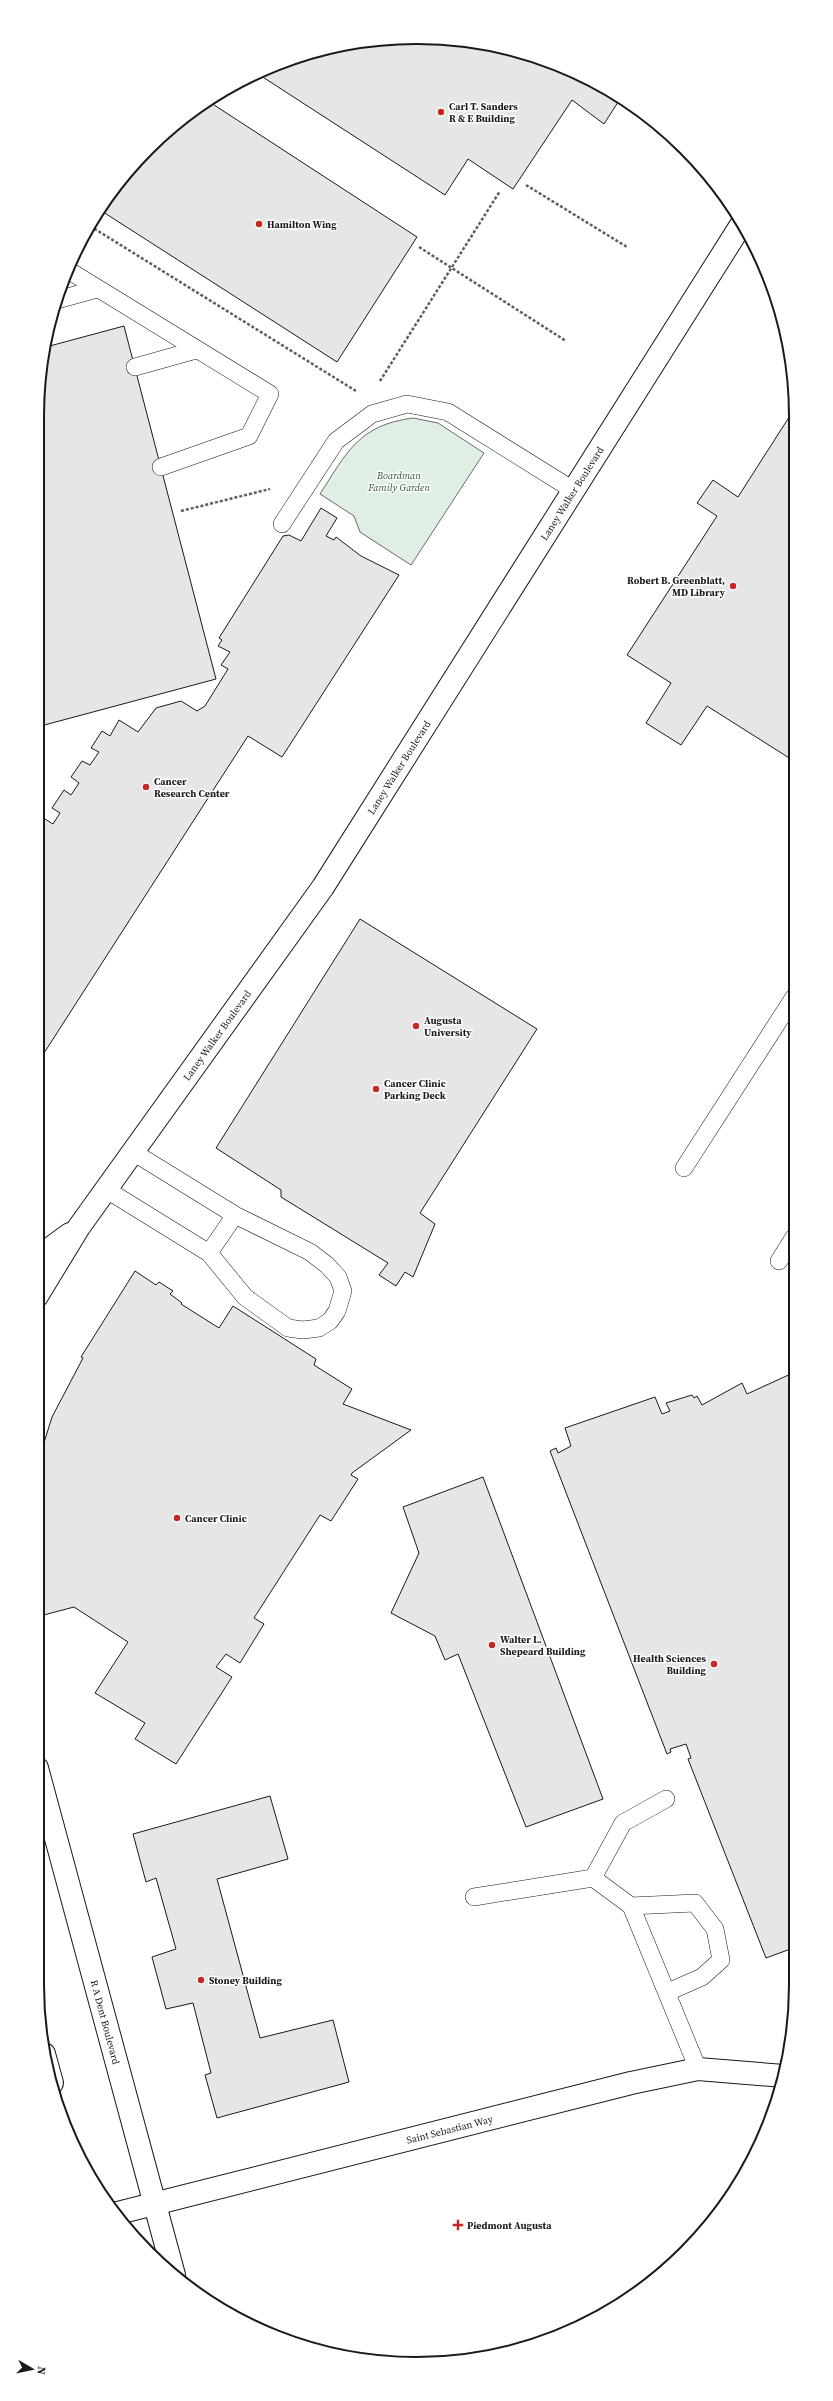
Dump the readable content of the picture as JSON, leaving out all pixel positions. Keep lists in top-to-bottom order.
{
  "streets": {
    "street": ["Laney Walker Boulevard", "R A Dent Boulevard", "Saint Sebastian Way"]
  },
  "crossings": [
    ["R A Dent Boulevard", "Saint Sebastian Way"]
  ],
  "parks": ["Boardman Family Garden"],
  "places": {
    "other": [
      "Carl T. Sanders R & E Building",
      "Hamilton Wing",
      "Robert B. Greenblatt, MD Library",
      "Cancer Research Center",
      "Augusta University",
      "Cancer Clinic Parking Deck",
      "Cancer Clinic",
      "Walter L. Shepeard Building",
      "Health Sciences Building",
      "Stoney Building"
    ],
    "health": ["Piedmont Augusta"]
  },
  "north": "right"
}
